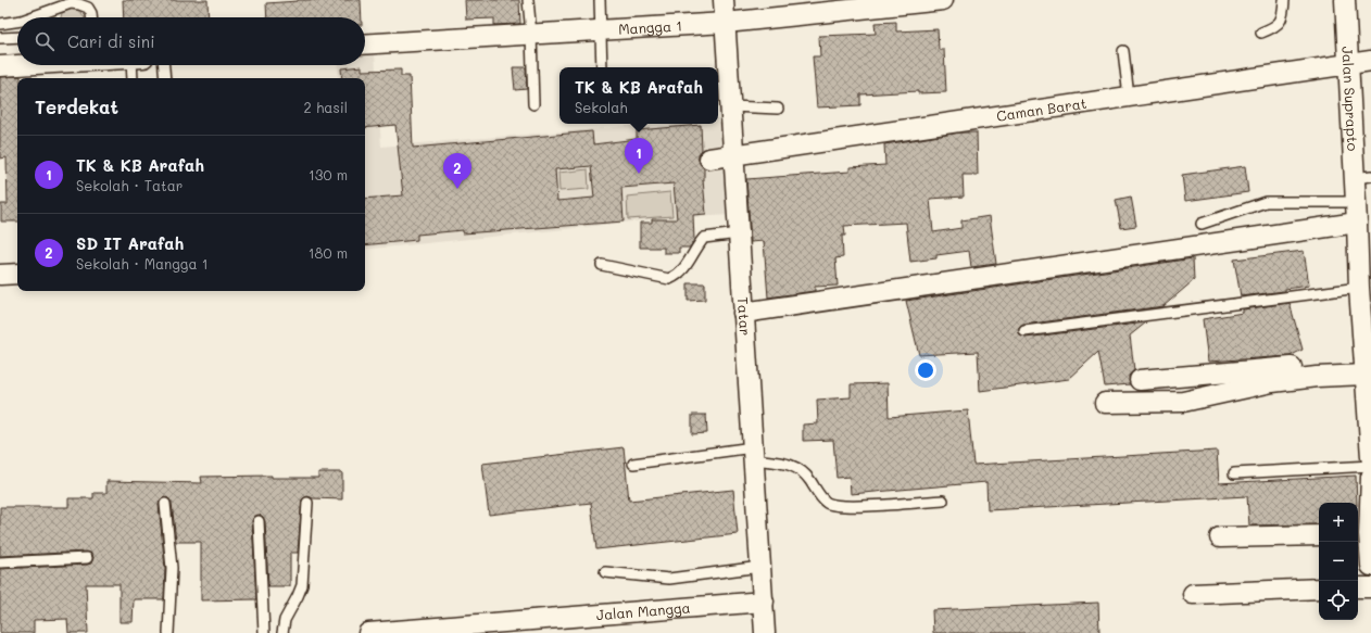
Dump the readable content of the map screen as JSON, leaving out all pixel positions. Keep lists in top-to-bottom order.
{
  "streets": {
    "street": [
      "Mangga 1",
      "Jalan Suprapto",
      "Caman Barat",
      "Tatar",
      "Jalan Mangga"
    ]
  },
  "crossings": [
    ["Mangga 1", "Tatar"],
    ["Jalan Suprapto", "Caman Barat"],
    ["Caman Barat", "Tatar"],
    ["Tatar", "Jalan Mangga"]
  ],
  "page": {
    "search": "Cari di sini",
    "popup": ["TK & KB Arafah", "Sekolah"],
    "heading": ["Terdekat", "2 hasil"],
    "list": [
      {
        "mark": "1",
        "name": "TK & KB Arafah",
        "note": "Sekolah · Tatar",
        "value": "130 m"
      },
      {
        "mark": "2",
        "name": "SD IT Arafah",
        "note": "Sekolah · Mangga 1",
        "value": "180 m"
      }
    ],
    "pins": ["1", "2"],
    "map_buttons": ["+", "−"]
  }
}
